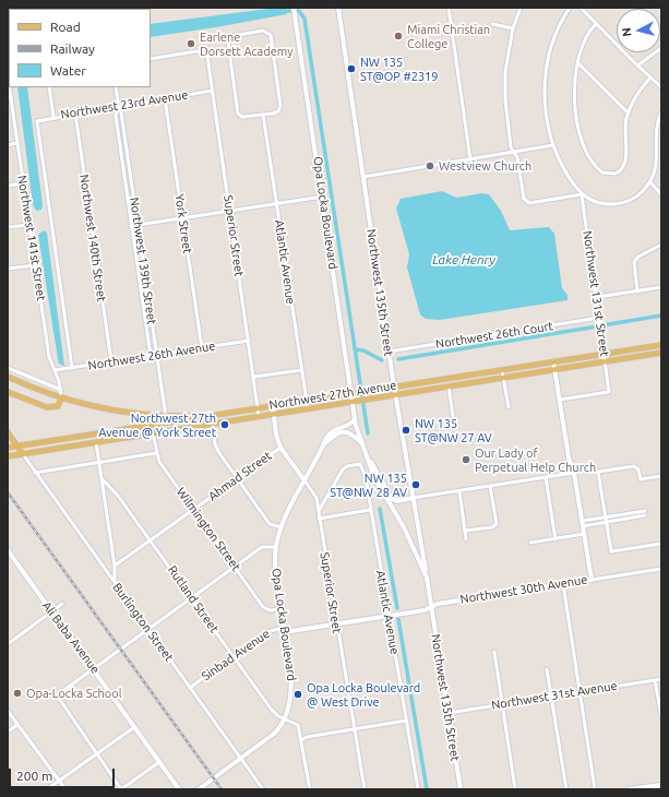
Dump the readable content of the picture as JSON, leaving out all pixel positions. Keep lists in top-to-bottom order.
{
  "streets": {
    "main road": [
      "Opa Locka Boulevard",
      "Superior Street",
      "Northwest 135th Street",
      "Northwest 27th Avenue",
      "Northwest 30th Avenue",
      "Ali Baba Avenue",
      "Sinbad Avenue"
    ],
    "street": [
      "Northwest 23rd Avenue",
      "York Street",
      "Northwest 141st Street",
      "Northwest 140th Street",
      "Northwest 139th Street",
      "Atlantic Avenue",
      "Northwest 131st Street",
      "Northwest 26th Court",
      "Northwest 26th Avenue",
      "Ahmad Street",
      "Wilmington Street",
      "Rutland Street",
      "Burlington Street",
      "Northwest 31st Avenue"
    ]
  },
  "crossings": [
    ["Northwest 23rd Avenue", "York Street"],
    ["Northwest 23rd Avenue", "Superior Street"],
    ["Northwest 23rd Avenue", "Northwest 141st Street"],
    ["Northwest 23rd Avenue", "Northwest 140th Street"],
    ["Northwest 23rd Avenue", "Northwest 139th Street"],
    ["Opa Locka Boulevard", "Superior Street"],
    ["Opa Locka Boulevard", "Northwest 135th Street"],
    ["Opa Locka Boulevard", "Northwest 27th Avenue"],
    ["Opa Locka Boulevard", "Wilmington Street"],
    ["Opa Locka Boulevard", "Northwest 30th Avenue"],
    ["Opa Locka Boulevard", "Rutland Street"],
    ["Opa Locka Boulevard", "Burlington Street"],
    ["Opa Locka Boulevard", "Sinbad Avenue"],
    ["York Street", "Northwest 26th Avenue"],
    ["Superior Street", "Atlantic Avenue"],
    ["Superior Street", "Northwest 26th Avenue"],
    ["Superior Street", "Northwest 27th Avenue"],
    ["Superior Street", "Ahmad Street"],
    ["Superior Street", "Sinbad Avenue"],
    ["Northwest 141st Street", "Northwest 26th Avenue"],
    ["Northwest 140th Street", "Northwest 26th Avenue"],
    ["Northwest 139th Street", "Northwest 26th Avenue"],
    ["Atlantic Avenue", "Northwest 27th Avenue"],
    ["Atlantic Avenue", "Northwest 30th Avenue"],
    ["Atlantic Avenue", "Sinbad Avenue"],
    ["Northwest 135th Street", "Northwest 26th Court"],
    ["Northwest 135th Street", "Northwest 27th Avenue"],
    ["Northwest 135th Street", "Northwest 30th Avenue"],
    ["Northwest 135th Street", "Northwest 31st Avenue"],
    ["Northwest 131st Street", "Northwest 26th Court"],
    ["Northwest 131st Street", "Northwest 27th Avenue"],
    ["Northwest 27th Avenue", "Wilmington Street"],
    ["Northwest 27th Avenue", "Burlington Street"],
    ["Ahmad Street", "Wilmington Street"],
    ["Ahmad Street", "Rutland Street"],
    ["Northwest 30th Avenue", "Sinbad Avenue"],
    ["Rutland Street", "Sinbad Avenue"],
    ["Burlington Street", "Sinbad Avenue"]
  ],
  "water": ["Lake Henry"],
  "places": [
    "Miami Christian College",
    "Earlene Dorsett Academy",
    "NW 135 ST@OP #2319",
    "Westview Church",
    "Northwest 27th Avenue @ York Street",
    "NW 135 ST@NW 27 AV",
    "Our Lady of Perpetual Help Church",
    "NW 135 ST@NW 28 AV",
    "Opa-Locka School",
    "Opa Locka Boulevard @ West Drive"
  ],
  "legend": ["Road", "Railway", "Water"],
  "scale_bar": "200 m",
  "north": "left"
}
